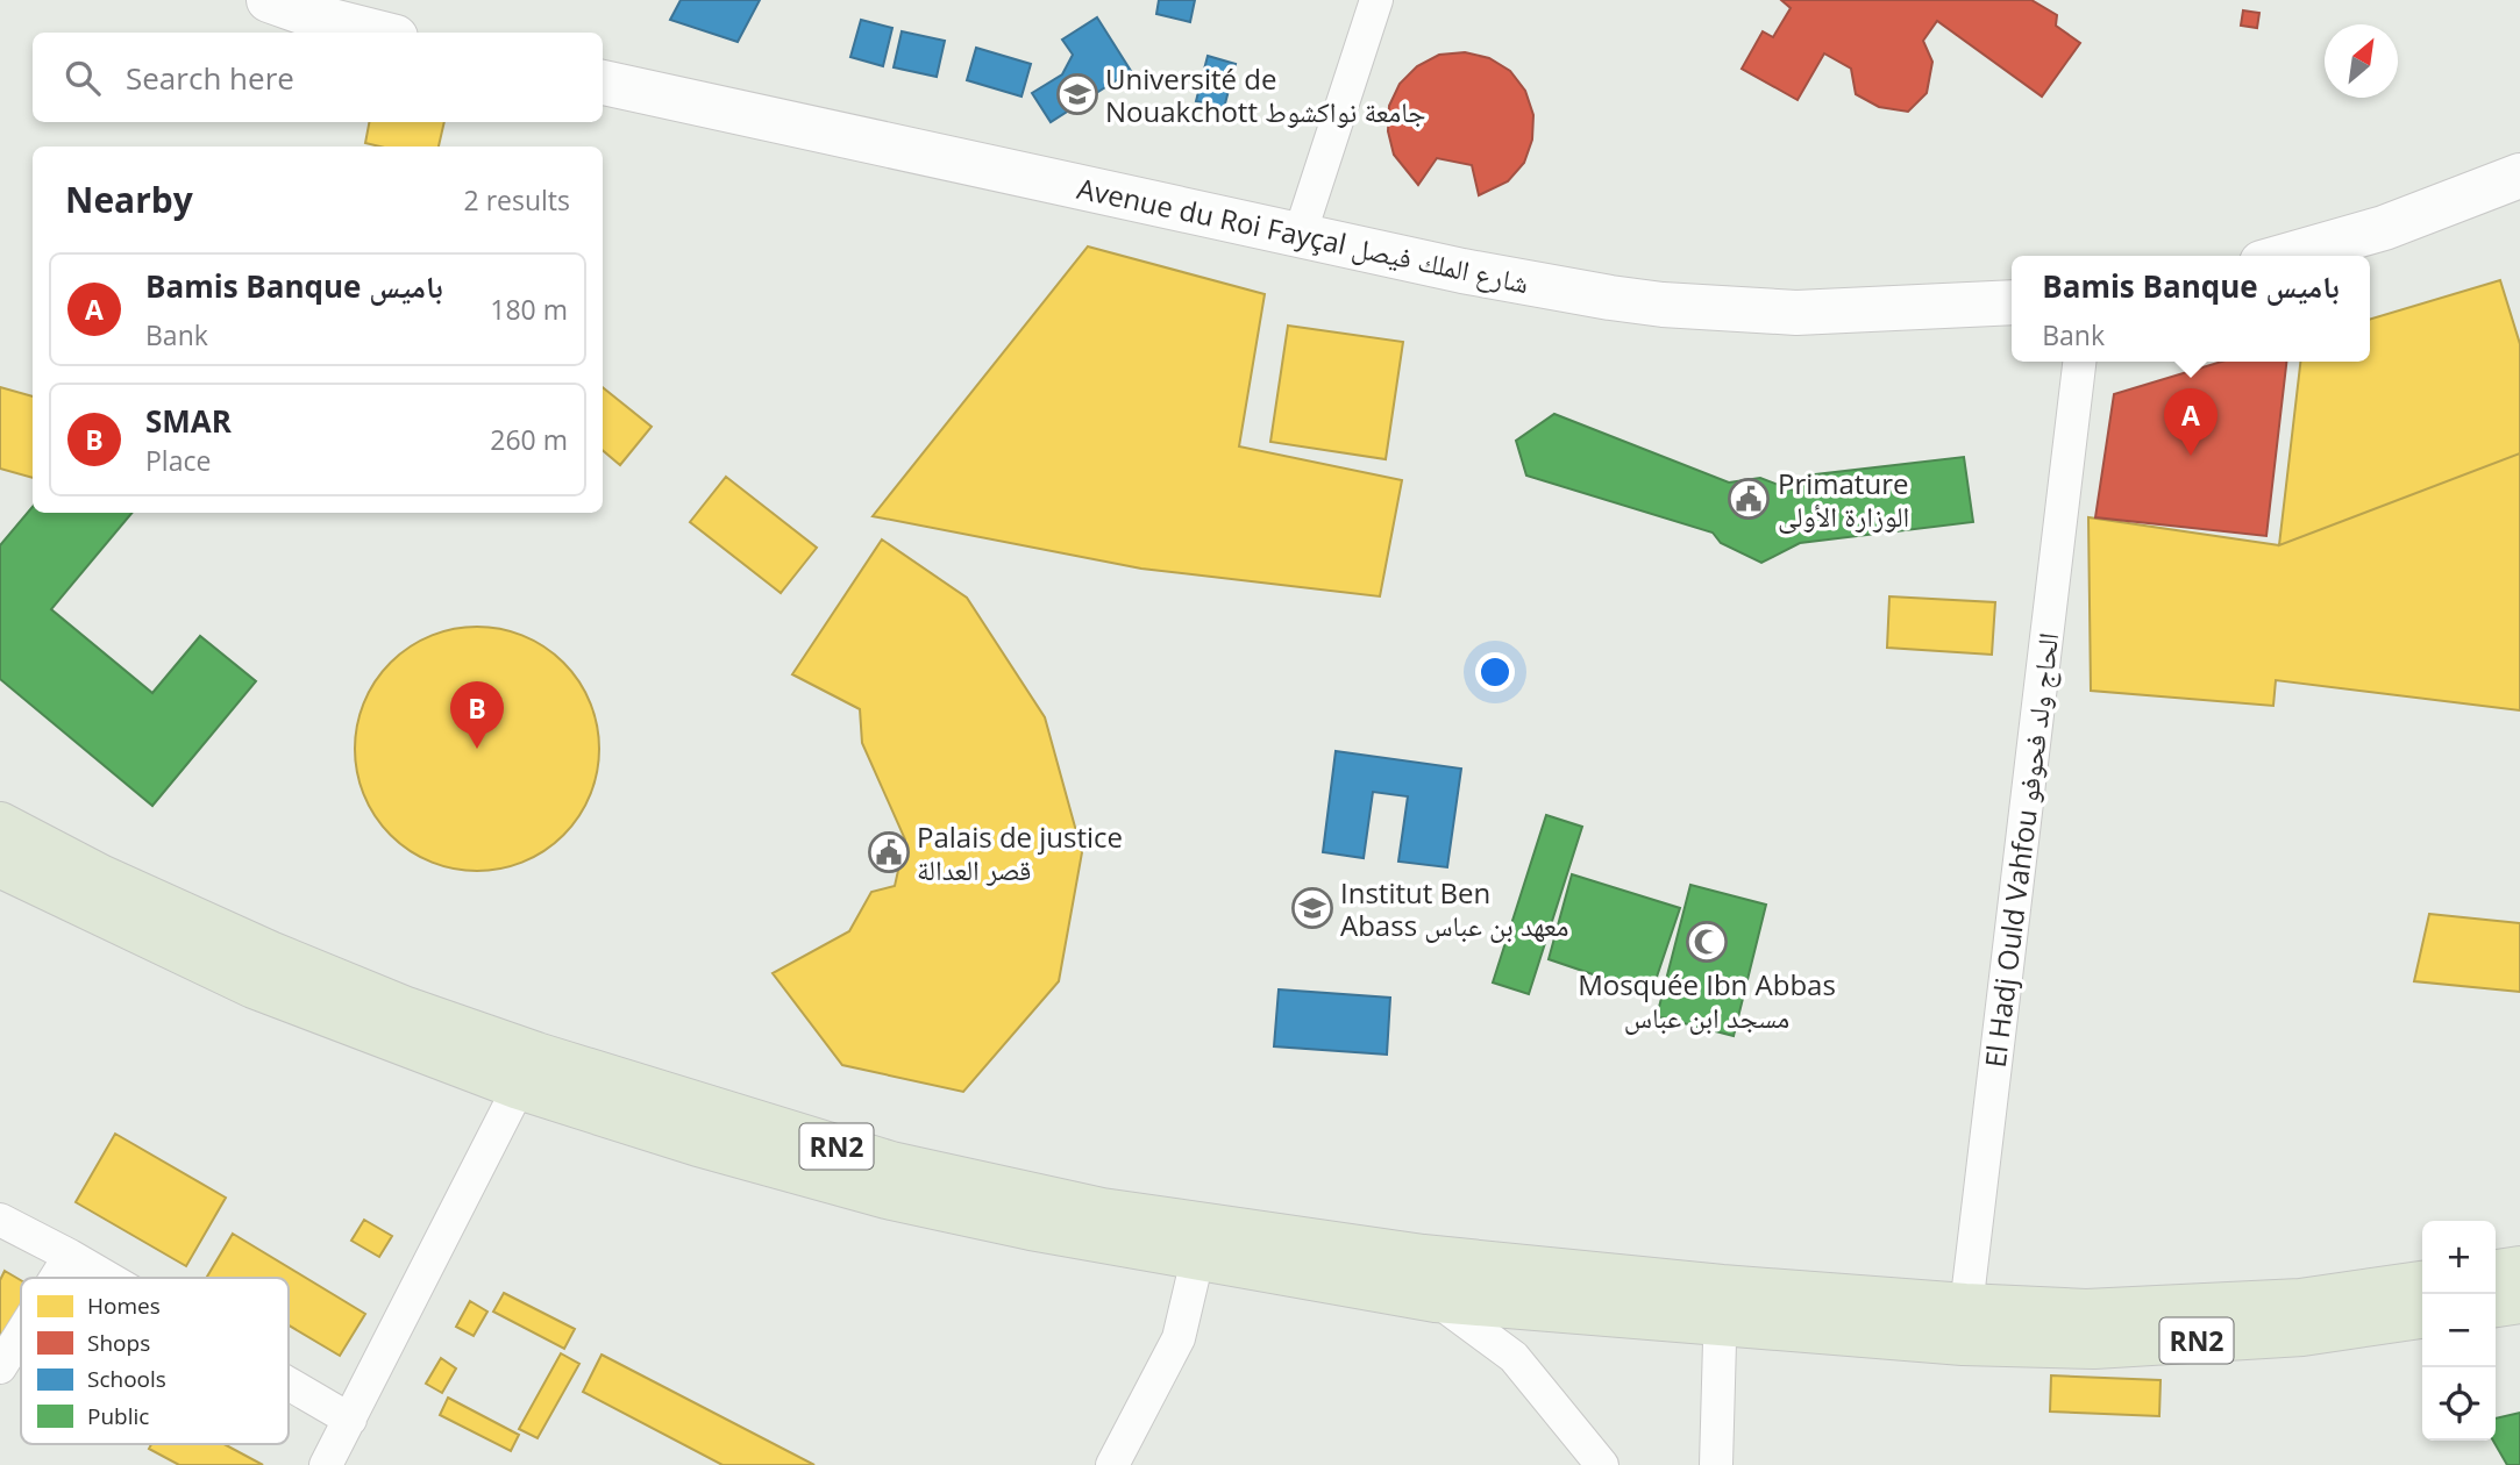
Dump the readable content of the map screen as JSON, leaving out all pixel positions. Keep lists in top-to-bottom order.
{
  "streets": {
    "highway": ["RN2"],
    "street": ["Avenue du Roi Fayçal شارع الملك فيصل", "El Hadj Ould Vahfou الحاج ولد فحوفو"]
  },
  "crossings": [
    ["El Hadj Ould Vahfou الحاج ولد فحوفو", "RN2"]
  ],
  "places": {
    "school or university": ["Université de Nouakchott جامعة نواكشوط", "Institut Ben Abass معهد بن عباس"],
    "public building": ["Primature الوزارة الأولى", "Palais de justice قصر العدالة"],
    "mosque": ["Mosquée Ibn Abbas مسجد ابن عباس"]
  },
  "legend": [
    "Homes",
    "Shops",
    "Schools",
    "Public"
  ],
  "north": "top right",
  "page": {
    "search": "Search here",
    "heading": ["Nearby", "2 results"],
    "list": [
      {
        "mark": "A",
        "name": "Bamis Banque باميس",
        "note": "Bank",
        "value": "180 m"
      },
      {
        "mark": "B",
        "name": "SMAR",
        "note": "Place",
        "value": "260 m"
      }
    ],
    "popup": ["Bamis Banque باميس", "Bank"],
    "pins": ["A", "B"],
    "map_buttons": ["+", "−"]
  }
}
